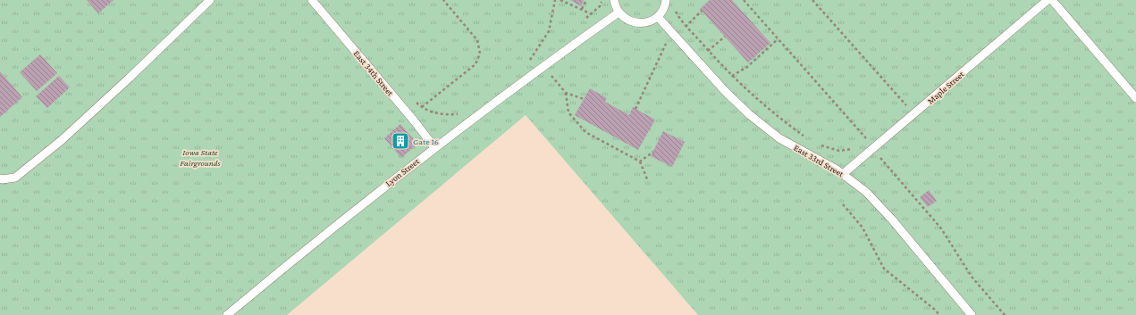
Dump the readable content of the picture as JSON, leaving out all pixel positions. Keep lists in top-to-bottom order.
{
  "streets": {
    "lane": [
      "East 34th Street",
      "Maple Street",
      "East 33rd Street",
      "Lyon Street"
    ]
  },
  "crossings": [
    ["East 34th Street", "Lyon Street"],
    ["Maple Street", "East 33rd Street"]
  ],
  "parks": ["Iowa State Fairgrounds"],
  "places": {
    "building": ["Gate 16"]
  }
}
